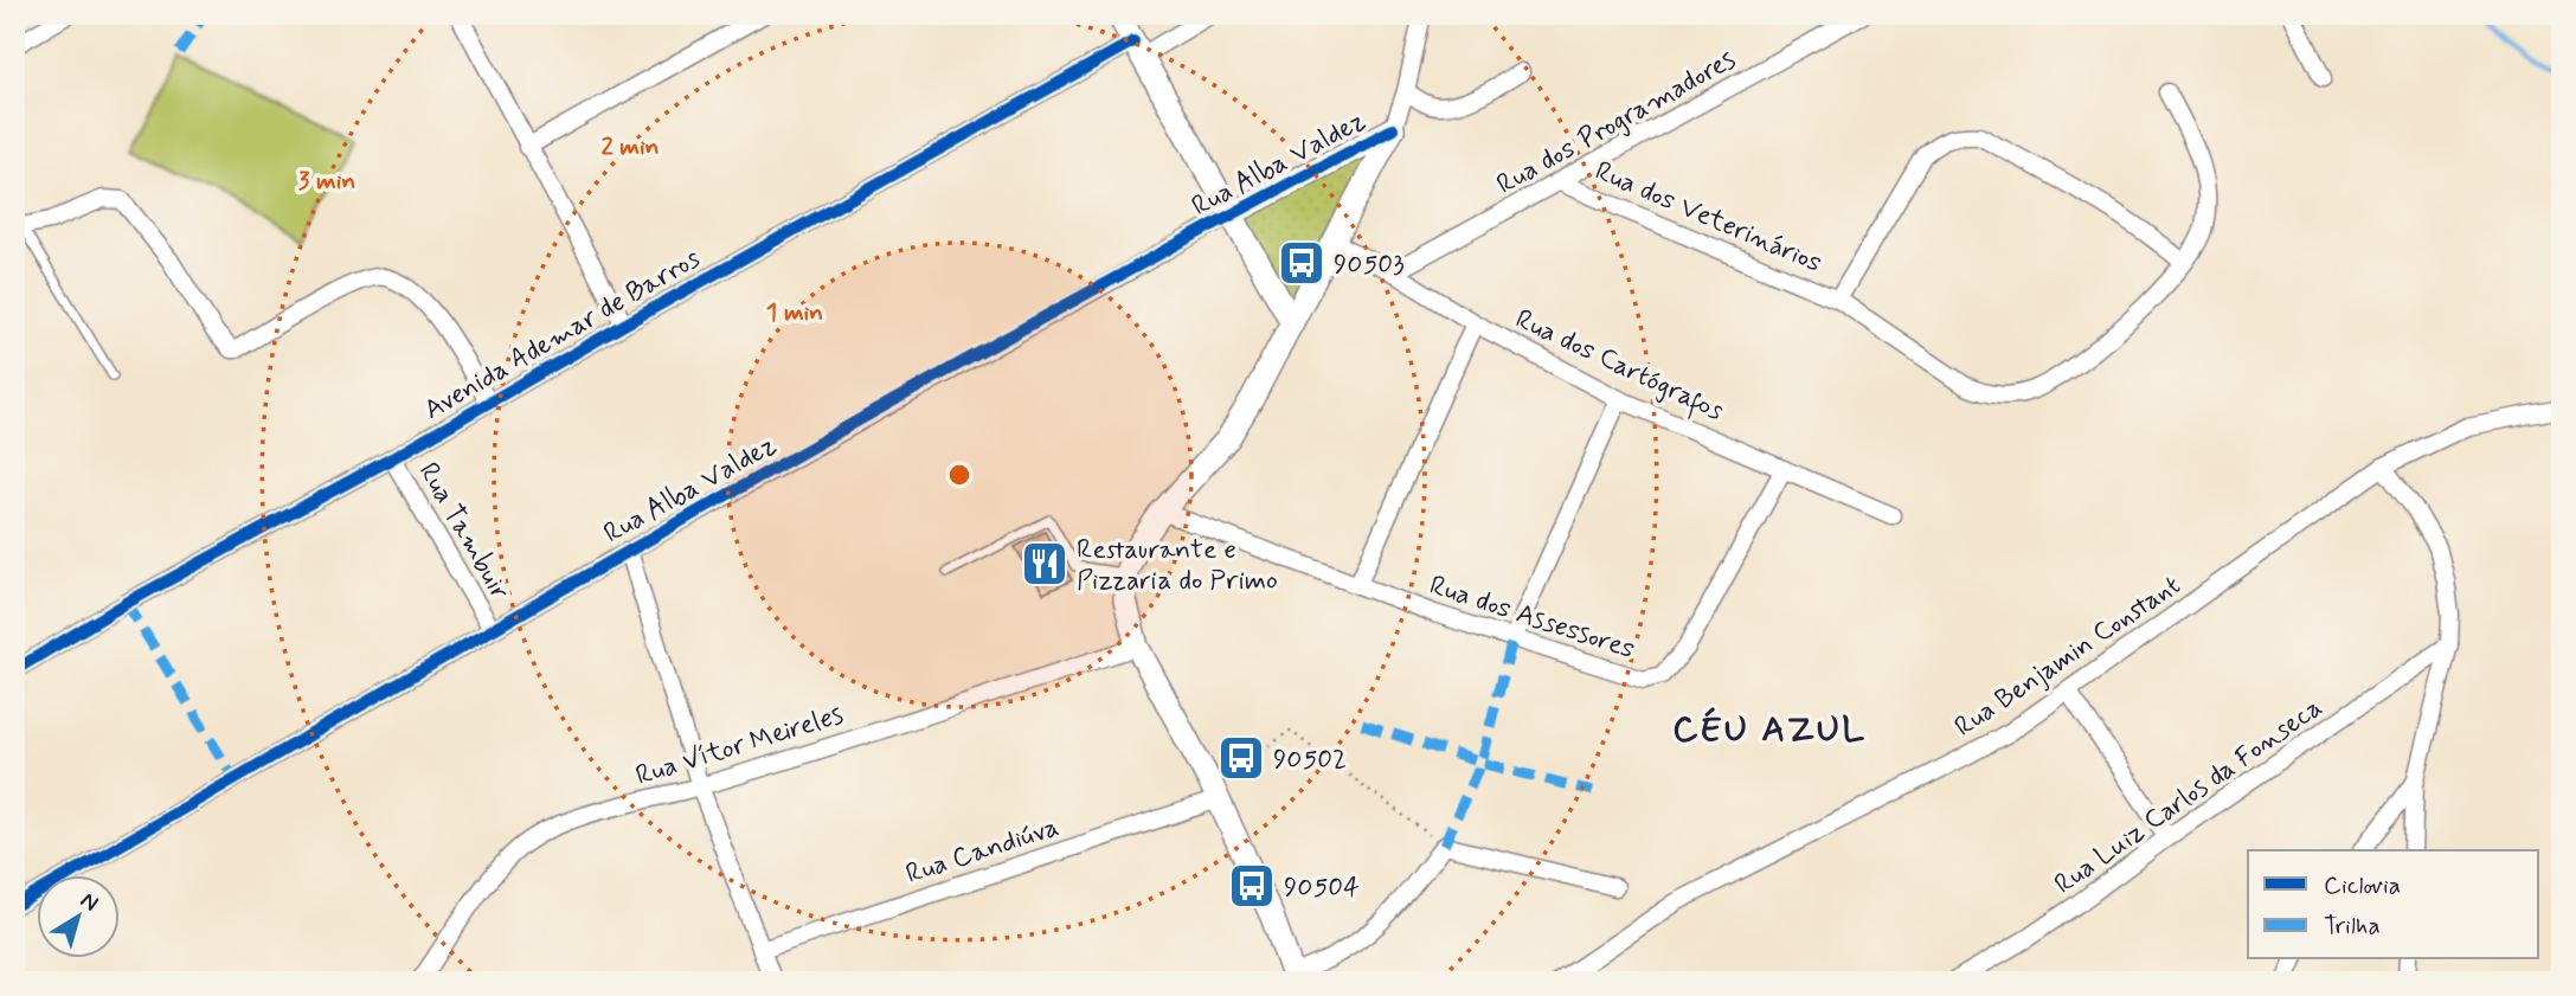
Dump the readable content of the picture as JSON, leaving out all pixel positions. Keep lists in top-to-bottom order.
{
  "streets": {
    "street": [
      "Rua dos Programadores",
      "Rua Alba Valdez",
      "Rua dos Veterinários",
      "Avenida Ademar de Barros",
      "Rua dos Cartógrafos",
      "Rua Tambuir",
      "Rua dos Assessores",
      "Rua Benjamin Constant",
      "Rua Vítor Meireles",
      "Rua Luiz Carlos da Fonseca",
      "Rua Candiúva"
    ]
  },
  "crossings": [
    ["Rua dos Programadores", "Rua dos Veterinários"],
    ["Rua dos Programadores", "Rua dos Cartógrafos"],
    ["Rua Alba Valdez", "Rua Tambuir"],
    ["Avenida Ademar de Barros", "Rua Tambuir"],
    ["Rua dos Cartógrafos", "Rua dos Assessores"]
  ],
  "districts": ["CÉU AZUL"],
  "places": {
    "bus stop": ["90503", "90502", "90504"],
    "restaurant": ["Restaurante e Pizzaria do Primo"]
  },
  "legend": ["Ciclovia", "Trilha"],
  "north": "top right",
  "rings": ["2 min", "3 min", "1 min"]
}
